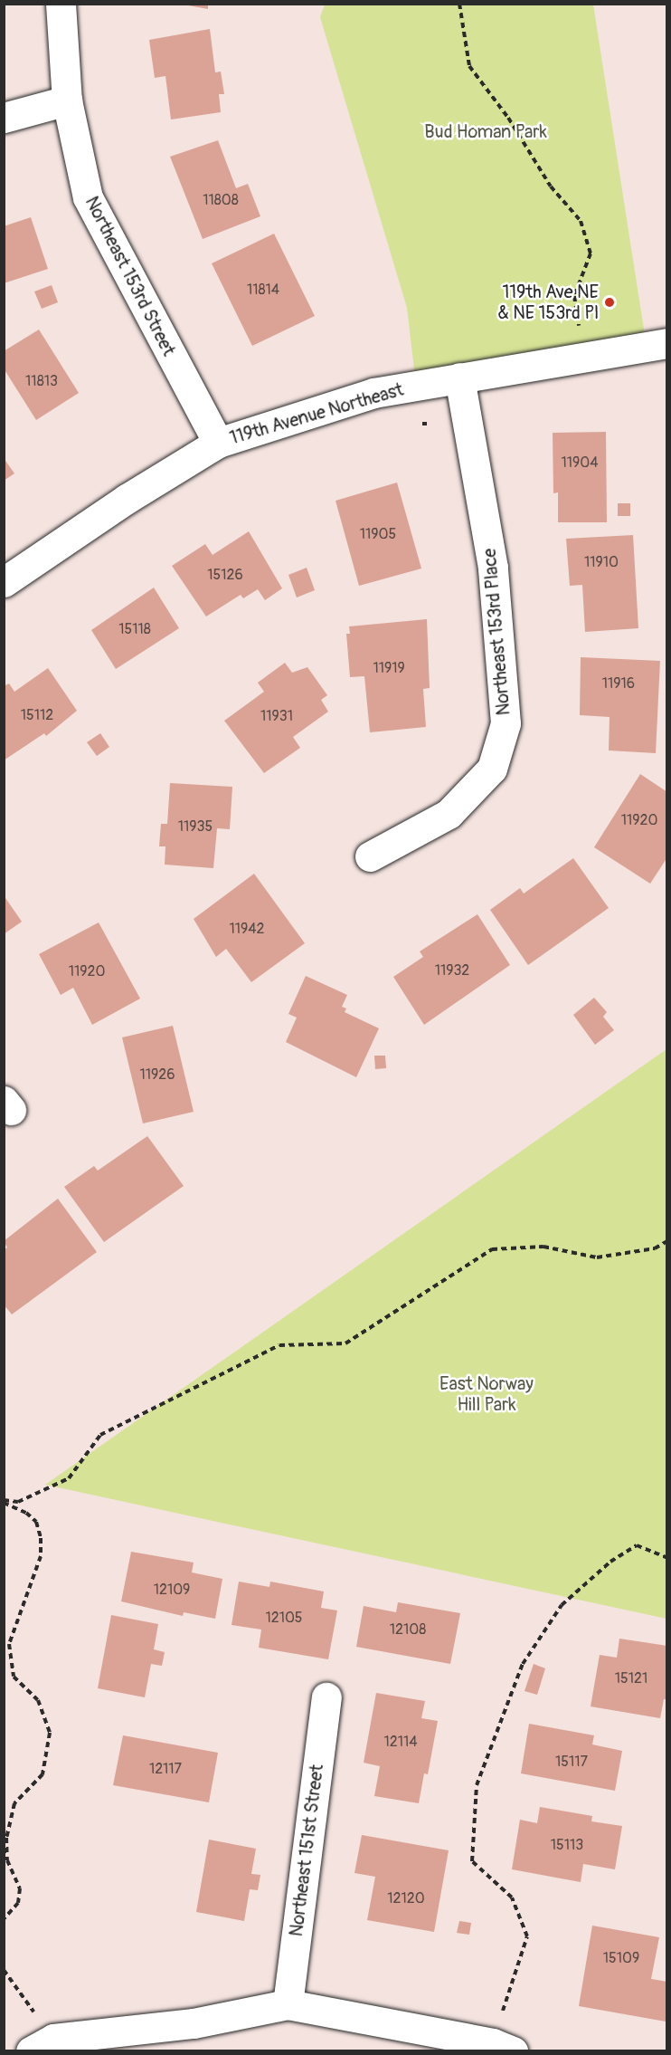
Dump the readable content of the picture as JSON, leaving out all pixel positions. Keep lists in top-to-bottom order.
{
  "streets": {
    "street": [
      "Northeast 153rd Street",
      "119th Avenue Northeast",
      "Northeast 153rd Place",
      "Northeast 151st Street"
    ]
  },
  "crossings": [
    ["Northeast 153rd Street", "119th Avenue Northeast"],
    ["119th Avenue Northeast", "Northeast 153rd Place"]
  ],
  "parks": ["Bud Homan Park", "East Norway Hill Park"],
  "places": ["119th Ave NE & NE 153rd Pl"],
  "house_numbers": [
    "11808",
    "11814",
    "11813",
    "11904",
    "11905",
    "11910",
    "15126",
    "15118",
    "11919",
    "11916",
    "15112",
    "11931",
    "11920",
    "11935",
    "11942",
    "11932",
    "11920",
    "11926",
    "12109",
    "12105",
    "12108",
    "15121",
    "12114",
    "15117",
    "12117",
    "15113",
    "12120",
    "15109"
  ]
}
